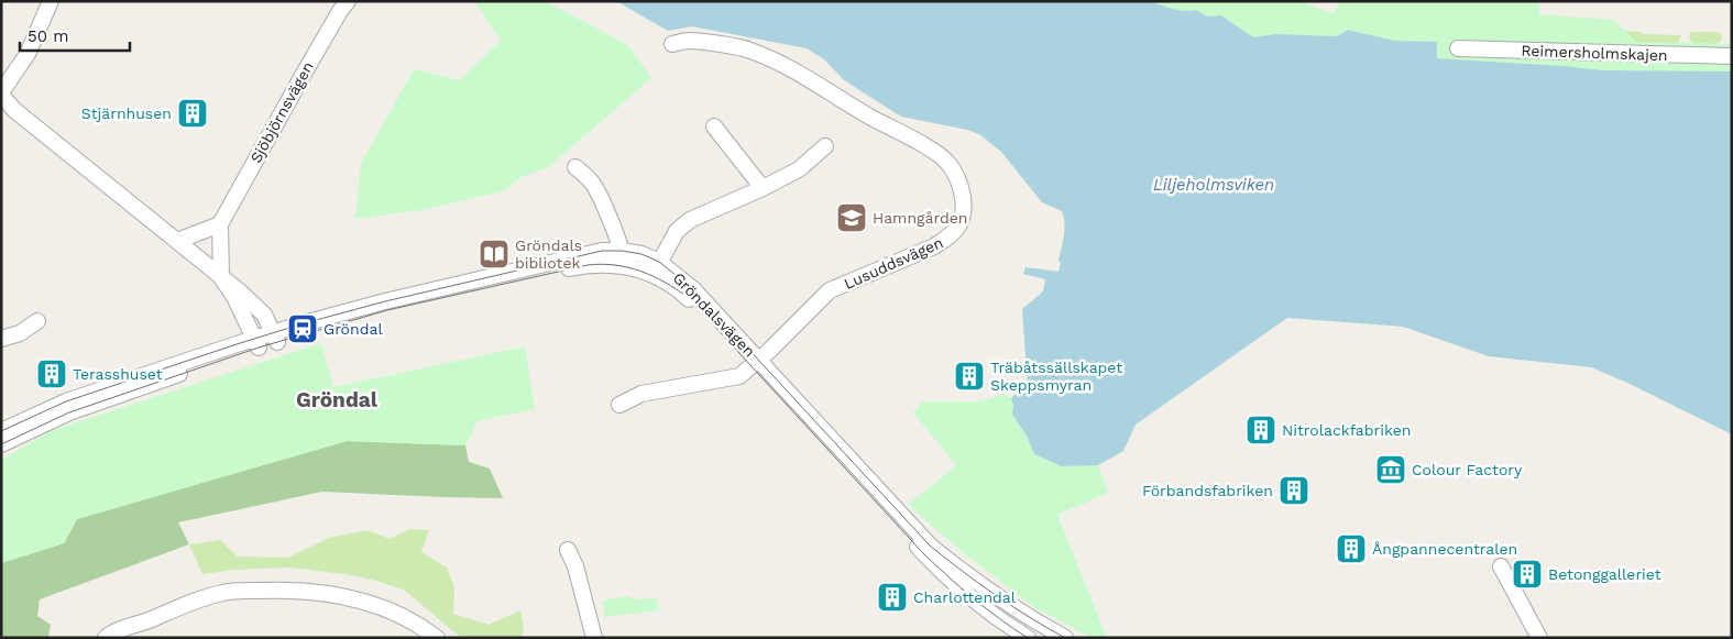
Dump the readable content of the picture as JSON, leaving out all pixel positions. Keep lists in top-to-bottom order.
{
  "streets": {
    "street": [
      "Reimersholmskajen",
      "Sjöbjörnsvägen",
      "Lusuddsvägen",
      "Gröndalsvägen"
    ]
  },
  "crossings": [
    ["Lusuddsvägen", "Gröndalsvägen"]
  ],
  "districts": ["Gröndal"],
  "water": ["Liljeholmsviken"],
  "places": {
    "building": [
      "Stjärnhusen",
      "Terasshuset",
      "Träbåtssällskapet Skeppsmyran",
      "Nitrolackfabriken",
      "Förbandsfabriken",
      "Ångpannecentralen",
      "Betonggalleriet",
      "Charlottendal"
    ],
    "school or university": ["Hamngården"],
    "library": ["Gröndals bibliotek"],
    "station": ["Gröndal"],
    "museum": ["Colour Factory"]
  },
  "scale_bar": "50 m"
}
